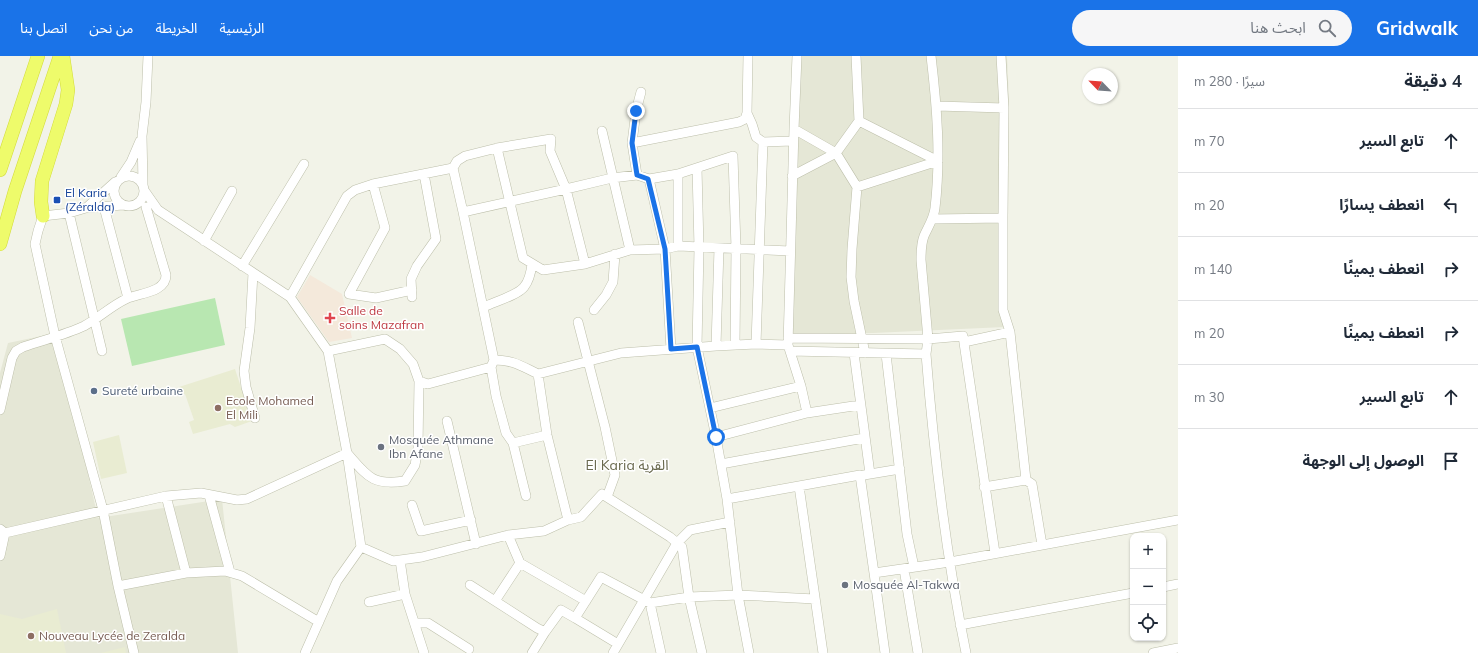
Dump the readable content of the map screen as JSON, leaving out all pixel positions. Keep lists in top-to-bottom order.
{
  "districts": ["El Karia القرية"],
  "places": {
    "transit": ["El Karia (Zéralda)"],
    "health": ["Salle de soins Mazafran"],
    "other": [
      "Sureté urbaine",
      "Ecole Mohamed El Mili",
      "Mosquée Athmane Ibn Afane",
      "Mosquée Al-Takwa",
      "Nouveau Lycée de Zeralda"
    ]
  },
  "north": "top left",
  "page": {
    "header": "Gridwalk",
    "search": "ابحث هنا",
    "nav": [
      "الرئيسية",
      "الخريطة",
      "من نحن",
      "اتصل بنا"
    ],
    "heading": ["4 دقيقة", "سيرًا · 280 m"],
    "list": [
      ["تابع السير", "70 m"],
      ["انعطف يسارًا", "20 m"],
      ["انعطف يمينًا", "140 m"],
      ["انعطف يمينًا", "20 m"],
      ["تابع السير", "30 m"],
      "الوصول إلى الوجهة"
    ],
    "map_buttons": ["+", "−"]
  }
}
